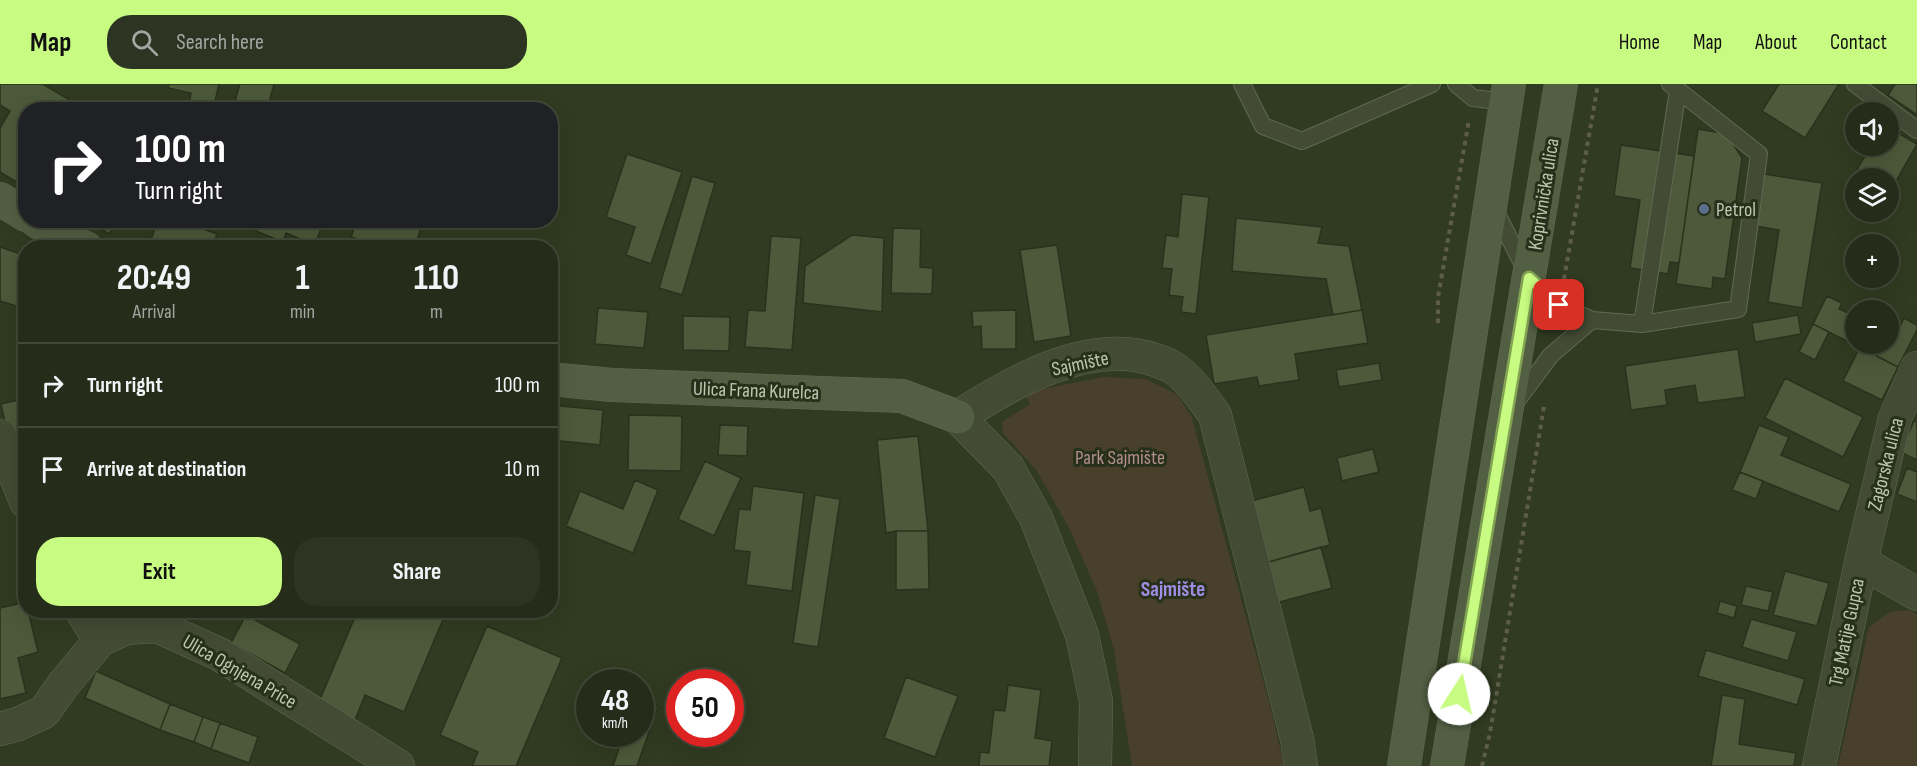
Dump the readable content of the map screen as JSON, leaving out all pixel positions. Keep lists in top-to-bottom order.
{
  "streets": {
    "main road": ["Koprivnička ulica", "Ulica Frana Kurelca"],
    "street": [
      "Sajmište",
      "Zagorska ulica",
      "Trg Matije Gupca",
      "Ulica Ognjena Price"
    ]
  },
  "crossings": [
    ["Sajmište", "Ulica Frana Kurelca"],
    ["Zagorska ulica", "Trg Matije Gupca"]
  ],
  "districts": ["Sajmište"],
  "parks": ["Park Sajmište"],
  "places": ["Petrol"],
  "page": {
    "header": "Map",
    "search": "Search here",
    "nav": [
      "Home",
      "Map",
      "About",
      "Contact"
    ],
    "map_buttons": ["+", "−"],
    "turn": ["100 m", "Turn right"],
    "eta": [
      "20:49",
      "Arrival",
      "1",
      "min",
      "110",
      "m"
    ],
    "list": [
      {
        "name": "Turn right",
        "value": "100 m"
      },
      {
        "name": "Arrive at destination",
        "value": "10 m"
      }
    ],
    "buttons": ["Exit", "Share"],
    "speed": "48 km/h",
    "limit": "50"
  }
}
